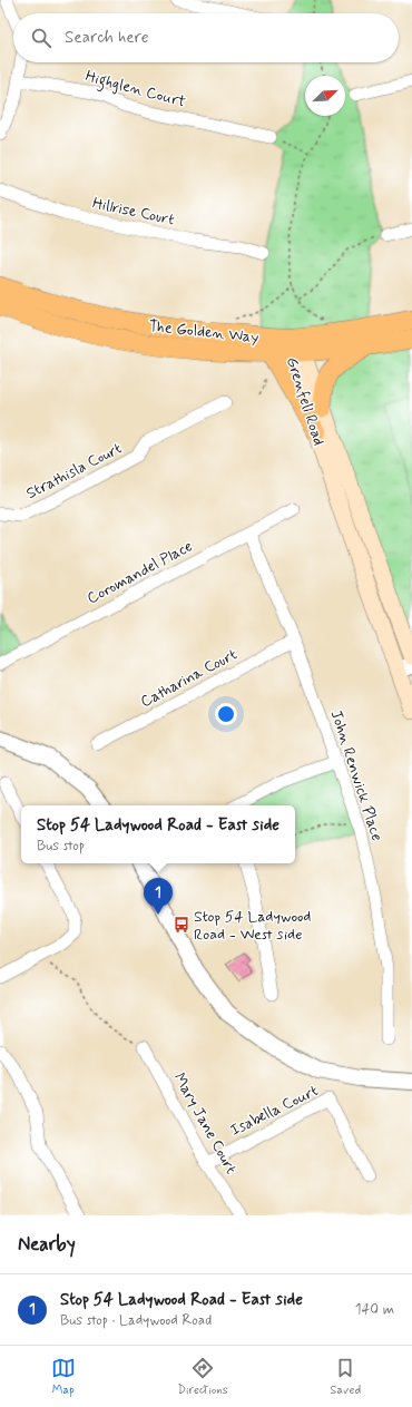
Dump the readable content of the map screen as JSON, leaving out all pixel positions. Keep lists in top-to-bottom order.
{
  "streets": {
    "main road": ["The Golden Way", "Grenfell Road"],
    "street": [
      "Highglen Court",
      "Hillrise Court",
      "Strathisla Court",
      "Coromandel Place",
      "Catharina Court",
      "John Renwick Place",
      "Isabella Court",
      "Mary Jane Court"
    ]
  },
  "crossings": [
    ["The Golden Way", "Grenfell Road"],
    ["Coromandel Place", "John Renwick Place"],
    ["Catharina Court", "John Renwick Place"],
    ["Isabella Court", "Mary Jane Court"]
  ],
  "places": {
    "bus stop": ["Stop 54 Ladywood Road - West side"]
  },
  "north": "top right",
  "page": {
    "search": "Search here",
    "popup": ["Stop 54 Ladywood Road - East side", "Bus stop"],
    "pins": "1",
    "heading": "Nearby",
    "list": [
      {
        "mark": "1",
        "name": "Stop 54 Ladywood Road - East side",
        "note": "Bus stop · Ladywood Road",
        "value": "140 m"
      }
    ],
    "nav": ["Map", "Directions", "Saved"]
  }
}
